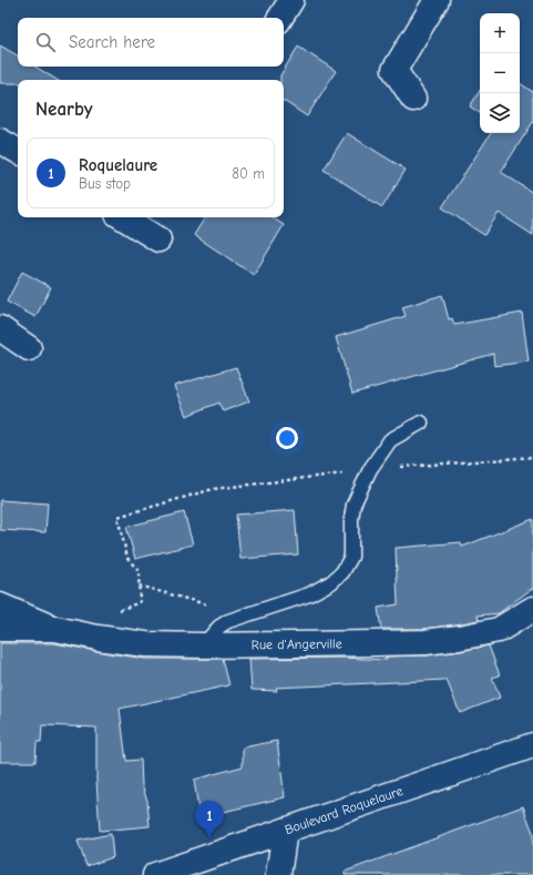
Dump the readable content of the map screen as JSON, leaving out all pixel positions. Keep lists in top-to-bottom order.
{
  "streets": {
    "street": ["Rue d'Angerville", "Boulevard Roquelaure"]
  },
  "page": {
    "map_buttons": ["+", "−"],
    "search": "Search here",
    "heading": "Nearby",
    "list": [
      {
        "mark": "1",
        "name": "Roquelaure",
        "note": "Bus stop",
        "value": "80 m"
      }
    ],
    "pins": "1"
  }
}
